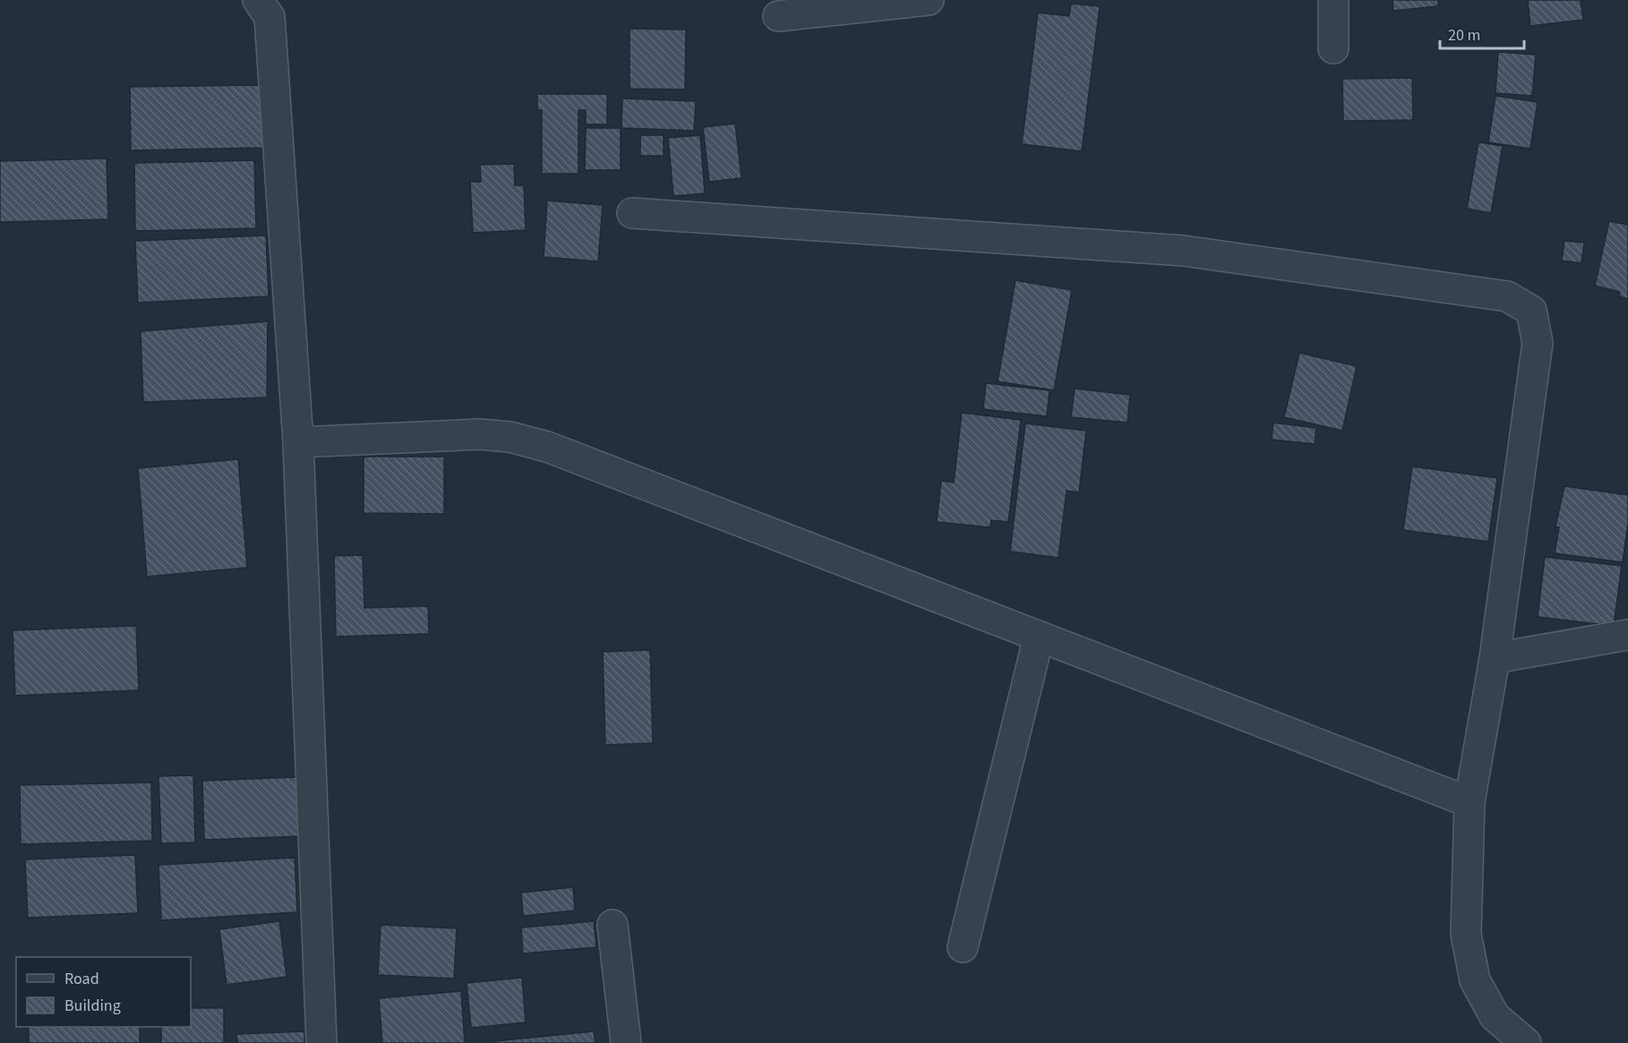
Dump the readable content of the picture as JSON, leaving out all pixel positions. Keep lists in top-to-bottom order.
{
  "legend": ["Road", "Building"],
  "scale_bar": "20 m"
}
